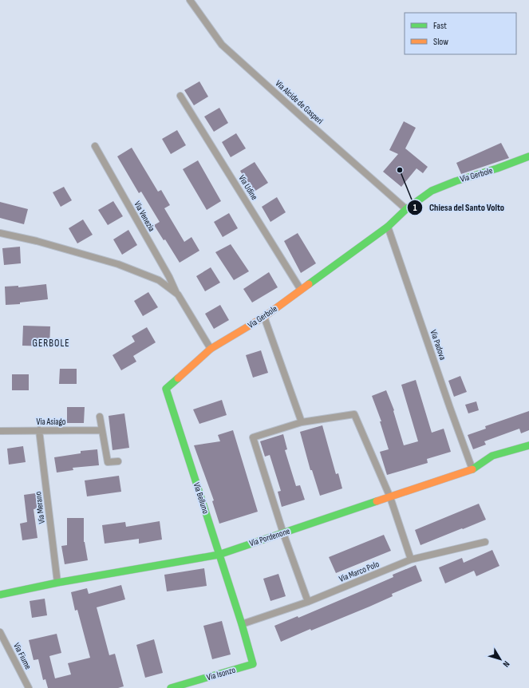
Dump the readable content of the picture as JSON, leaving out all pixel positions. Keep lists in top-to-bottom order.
{
  "streets": {
    "street": [
      "Via Alcide de Gasperi",
      "Via Gerbole",
      "Via Udine",
      "Via Venezia",
      "Via Padova",
      "Via Asiago",
      "Via Belluno",
      "Via Merano",
      "Via Pordenone",
      "Via Marco Polo",
      "Via Fiume",
      "Via Isonzo"
    ]
  },
  "crossings": [
    ["Via Alcide de Gasperi", "Via Gerbole"],
    ["Via Gerbole", "Via Udine"],
    ["Via Gerbole", "Via Padova"],
    ["Via Gerbole", "Via Belluno"],
    ["Via Padova", "Via Pordenone"],
    ["Via Asiago", "Via Merano"],
    ["Via Belluno", "Via Pordenone"],
    ["Via Belluno", "Via Marco Polo"],
    ["Via Belluno", "Via Isonzo"],
    ["Via Merano", "Via Pordenone"]
  ],
  "districts": ["GERBOLE"],
  "places": ["Chiesa del Santo Volto"],
  "legend": ["Fast", "Slow"],
  "north": "bottom right"
}
